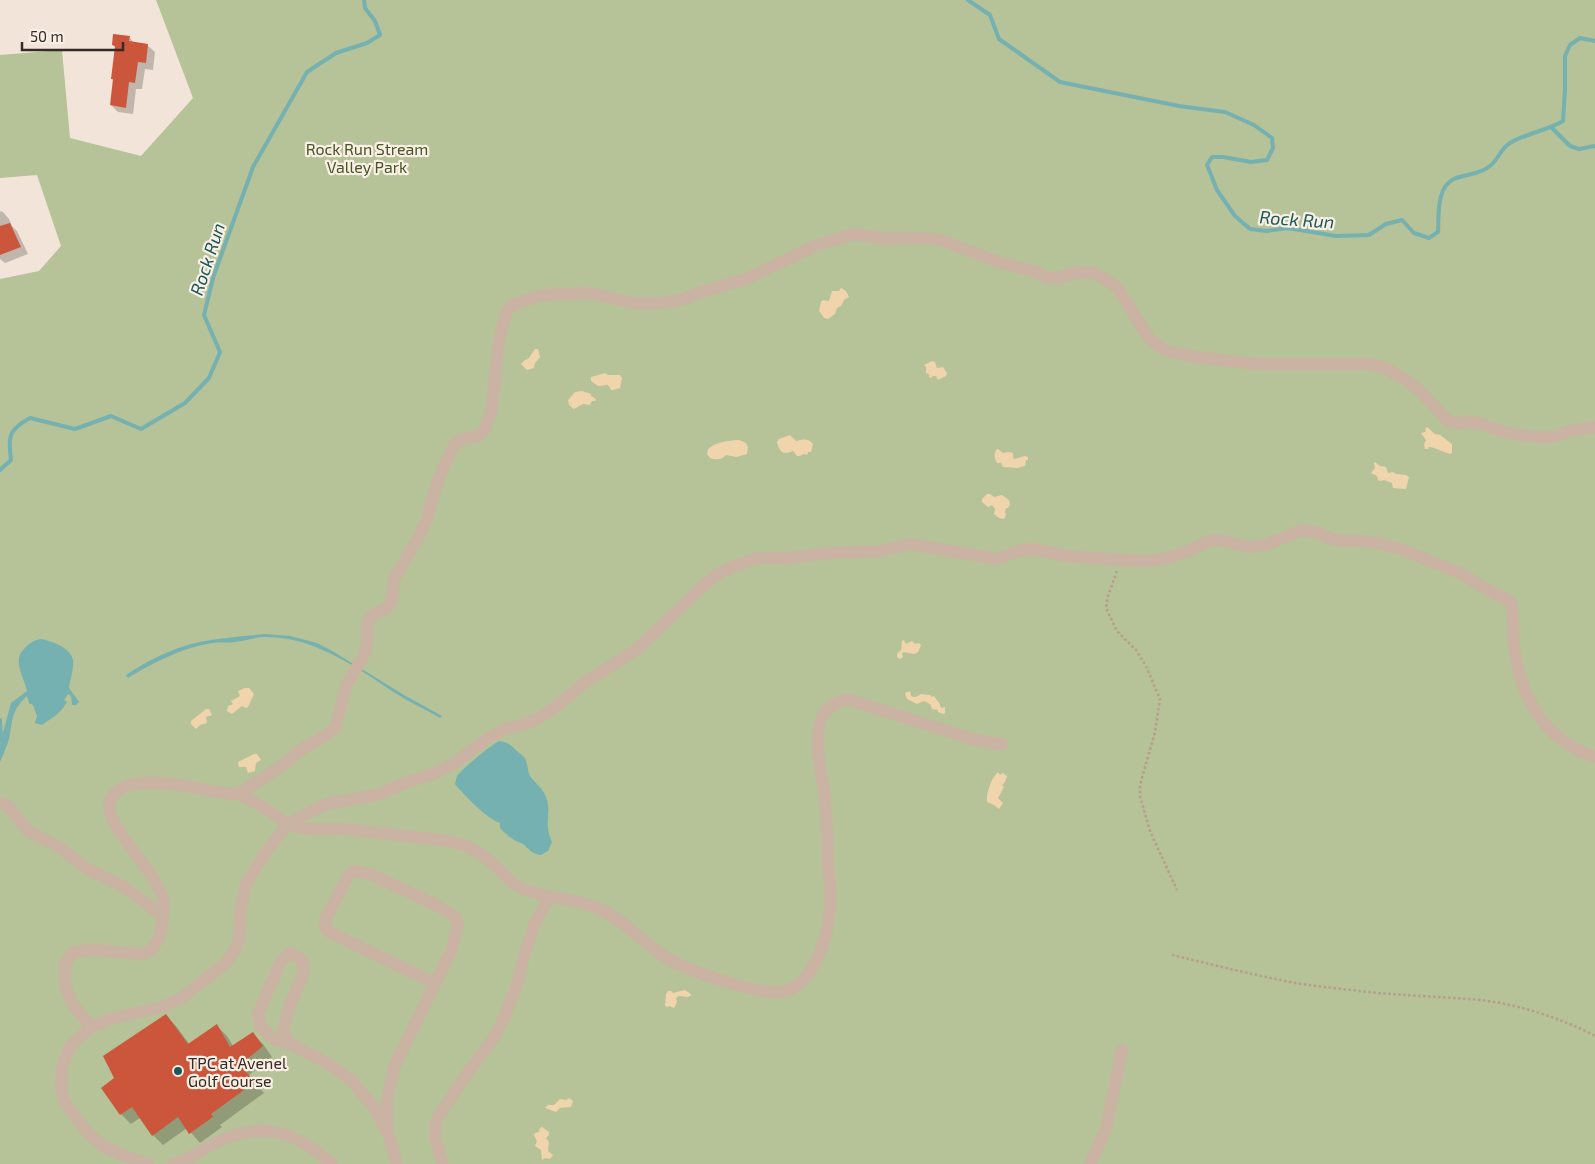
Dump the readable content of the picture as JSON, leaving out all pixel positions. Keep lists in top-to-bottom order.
{
  "water": ["Rock Run"],
  "parks": ["Rock Run Stream Valley Park"],
  "places": ["TPC at Avenel Golf Course"],
  "scale_bar": "50 m"
}
